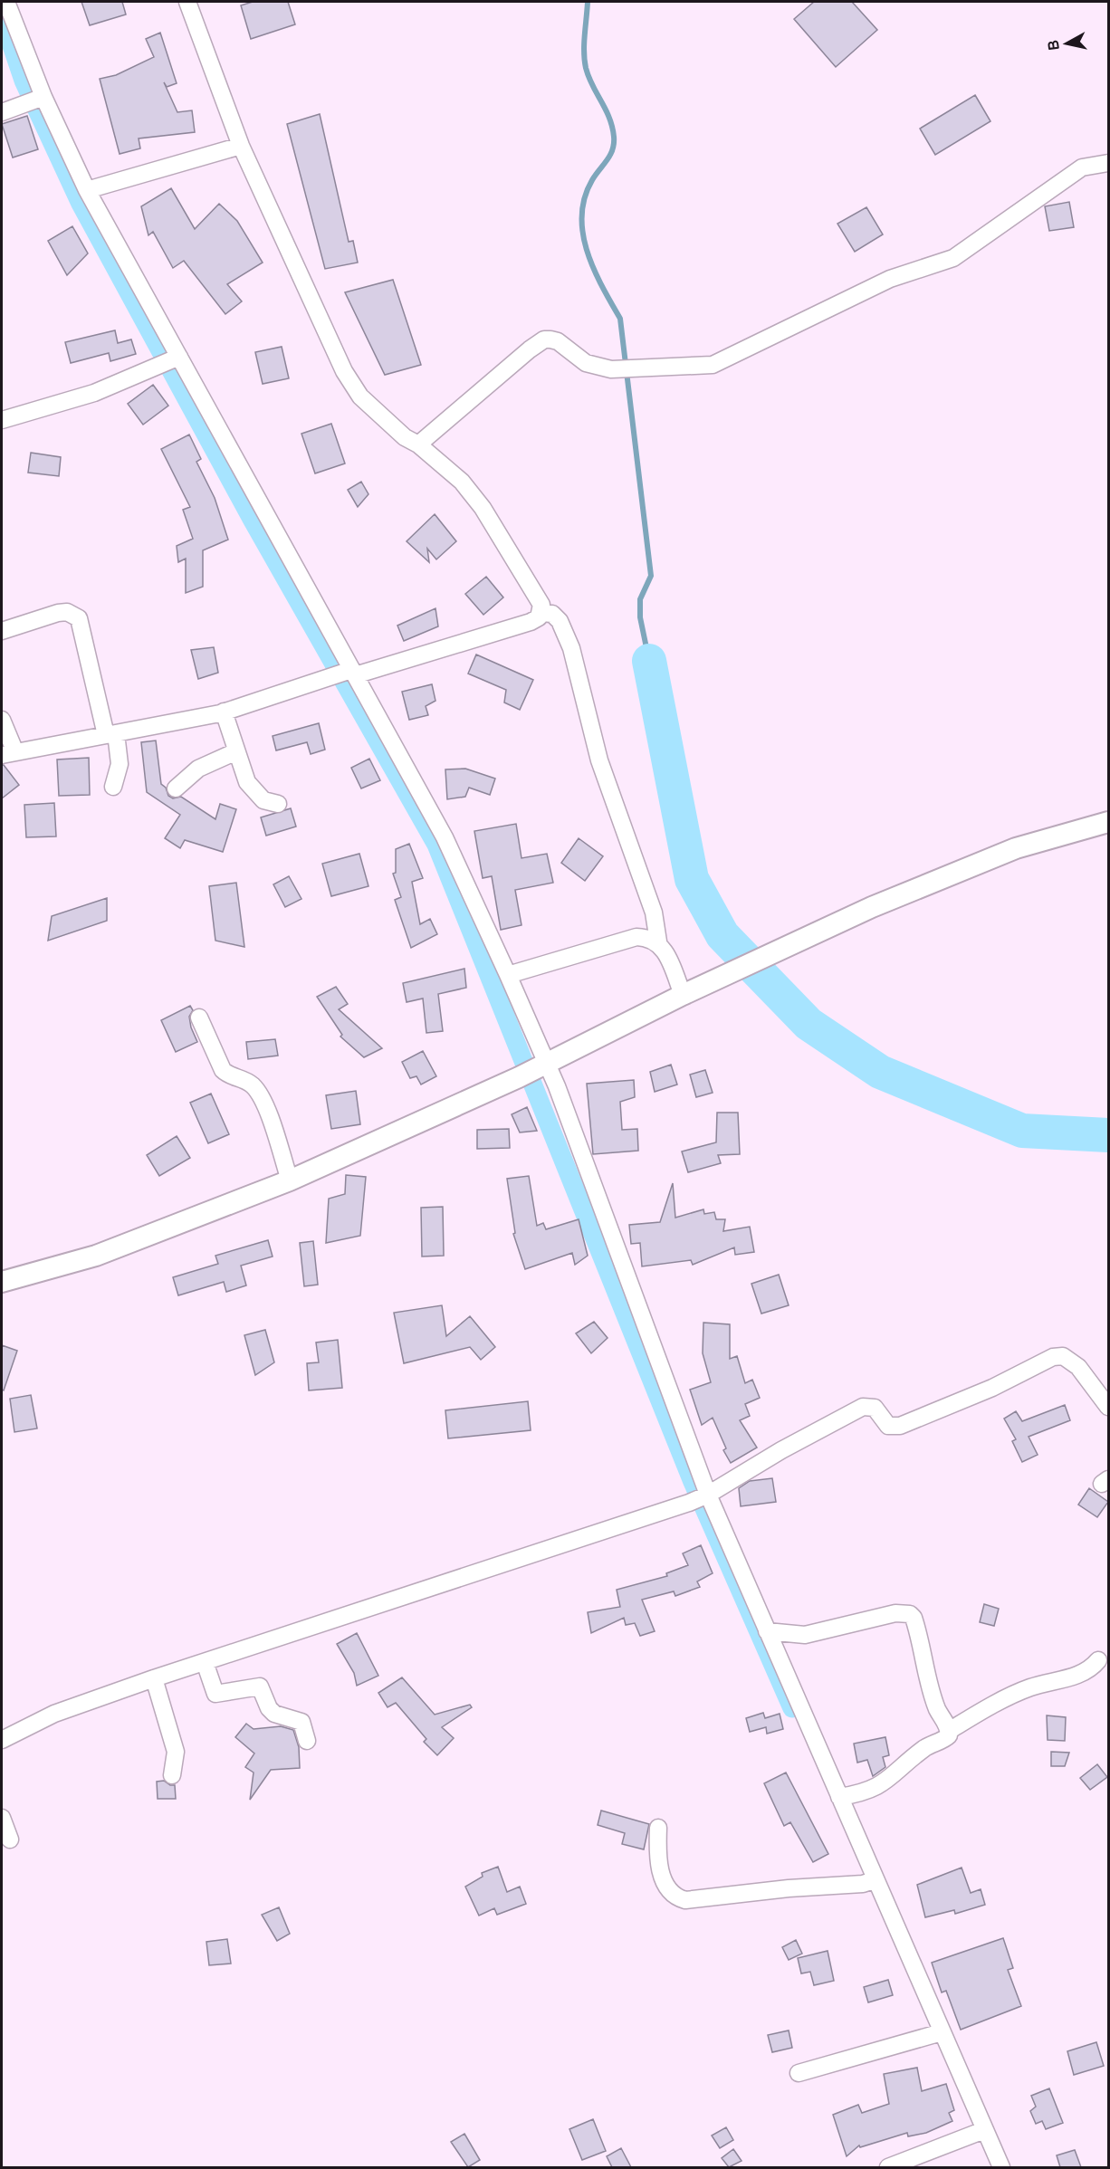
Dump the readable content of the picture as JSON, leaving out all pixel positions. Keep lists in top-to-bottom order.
{
  "north": "left"
}
